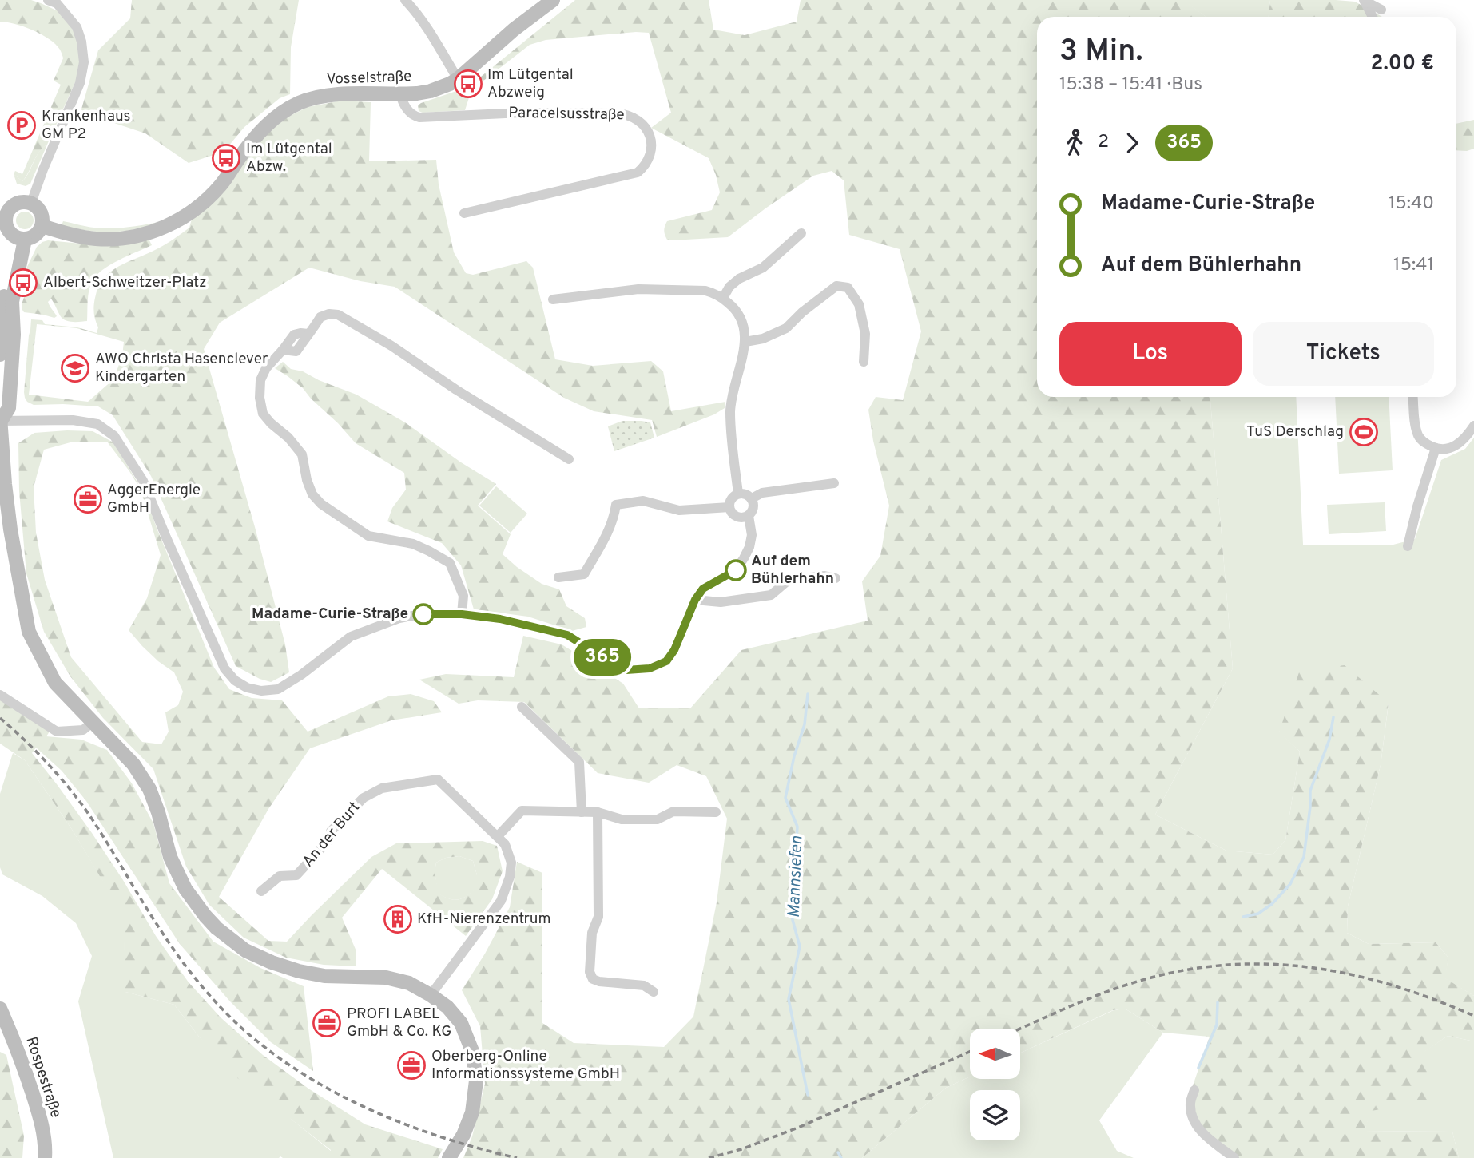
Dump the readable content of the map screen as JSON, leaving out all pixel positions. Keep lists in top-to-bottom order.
{
  "streets": {
    "street": [
      "Vosselstraße",
      "Paracelsusstraße",
      "An der Burt",
      "Rospestraße"
    ]
  },
  "crossings": [
    ["Vosselstraße", "Paracelsusstraße"]
  ],
  "water": ["Mannsiefen"],
  "places": {
    "bus stop": ["Im Lütgental Abzweig", "Im Lütgental Abzw.", "Albert-Schweitzer-Platz"],
    "parking": ["Krankenhaus GM P2"],
    "school or university": ["AWO Christa Hasenclever Kindergarten"],
    "sports": ["TuS Derschlag"],
    "office": ["AggerEnergie GmbH", "PROFI LABEL GmbH & Co. KG", "Oberberg-Online Informationssysteme GmbH"],
    "other": ["Auf dem Bühlerhahn", "Madame-Curie-Straße"],
    "building": ["KfH-Nierenzentrum"]
  },
  "lines": ["bus line 365"],
  "north": "left",
  "page": {
    "on_map": "365",
    "heading": ["3 Min.", "15:38 – 15:41 · Bus", "2.00 €"],
    "legs": ["2", "365"],
    "list": [
      {
        "name": "Madame-Curie-Straße",
        "value": "15:40"
      },
      {
        "name": "Auf dem Bühlerhahn",
        "value": "15:41"
      }
    ],
    "buttons": ["Los", "Tickets"]
  }
}
